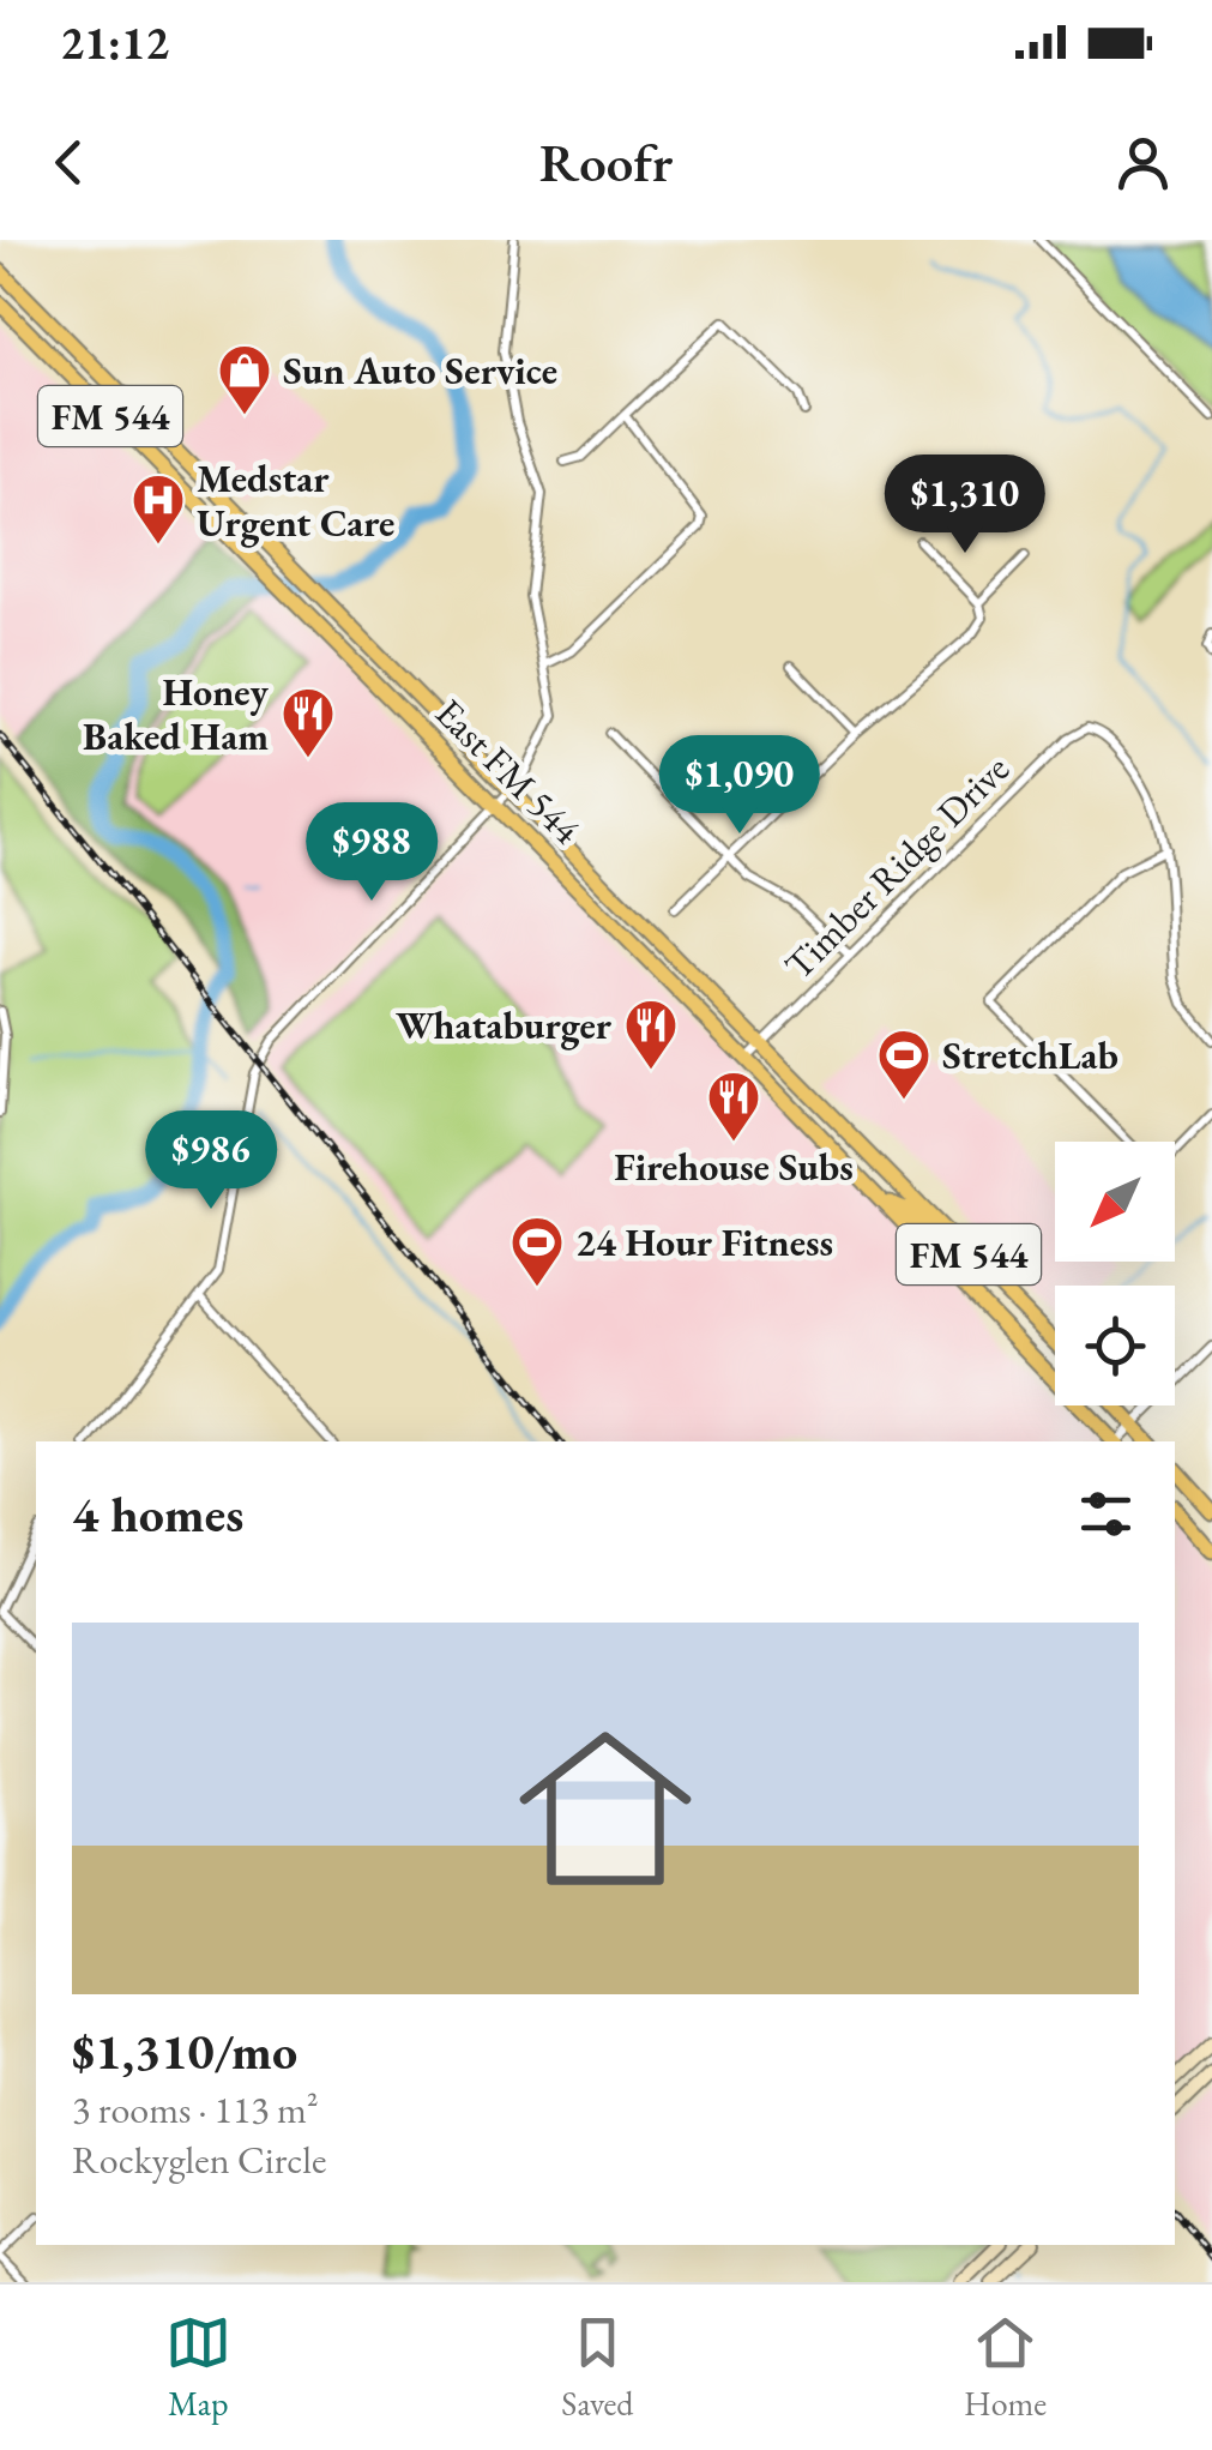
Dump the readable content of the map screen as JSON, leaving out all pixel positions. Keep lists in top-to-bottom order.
{
  "streets": {
    "main road": ["FM 544", "East FM 544"],
    "street": ["Timber Ridge Drive"]
  },
  "crossings": [
    ["East FM 544", "Timber Ridge Drive"]
  ],
  "places": {
    "shop": ["Sun Auto Service"],
    "hospital": ["Medstar Urgent Care"],
    "restaurant": ["Honey Baked Ham", "Whataburger", "Firehouse Subs"],
    "sports": ["StretchLab", "24 Hour Fitness"]
  },
  "north": "bottom left",
  "page": {
    "status": "21:12",
    "header": "Roofr",
    "price": [
      "$1,310",
      "$1,090",
      "$988",
      "$986"
    ],
    "heading": "4 homes",
    "list": [
      {
        "name": "$1,310/mo",
        "note": "3 rooms · 113 m² · Rockyglen Circle"
      }
    ],
    "tabs": ["Map", "Saved", "Home"]
  }
}
